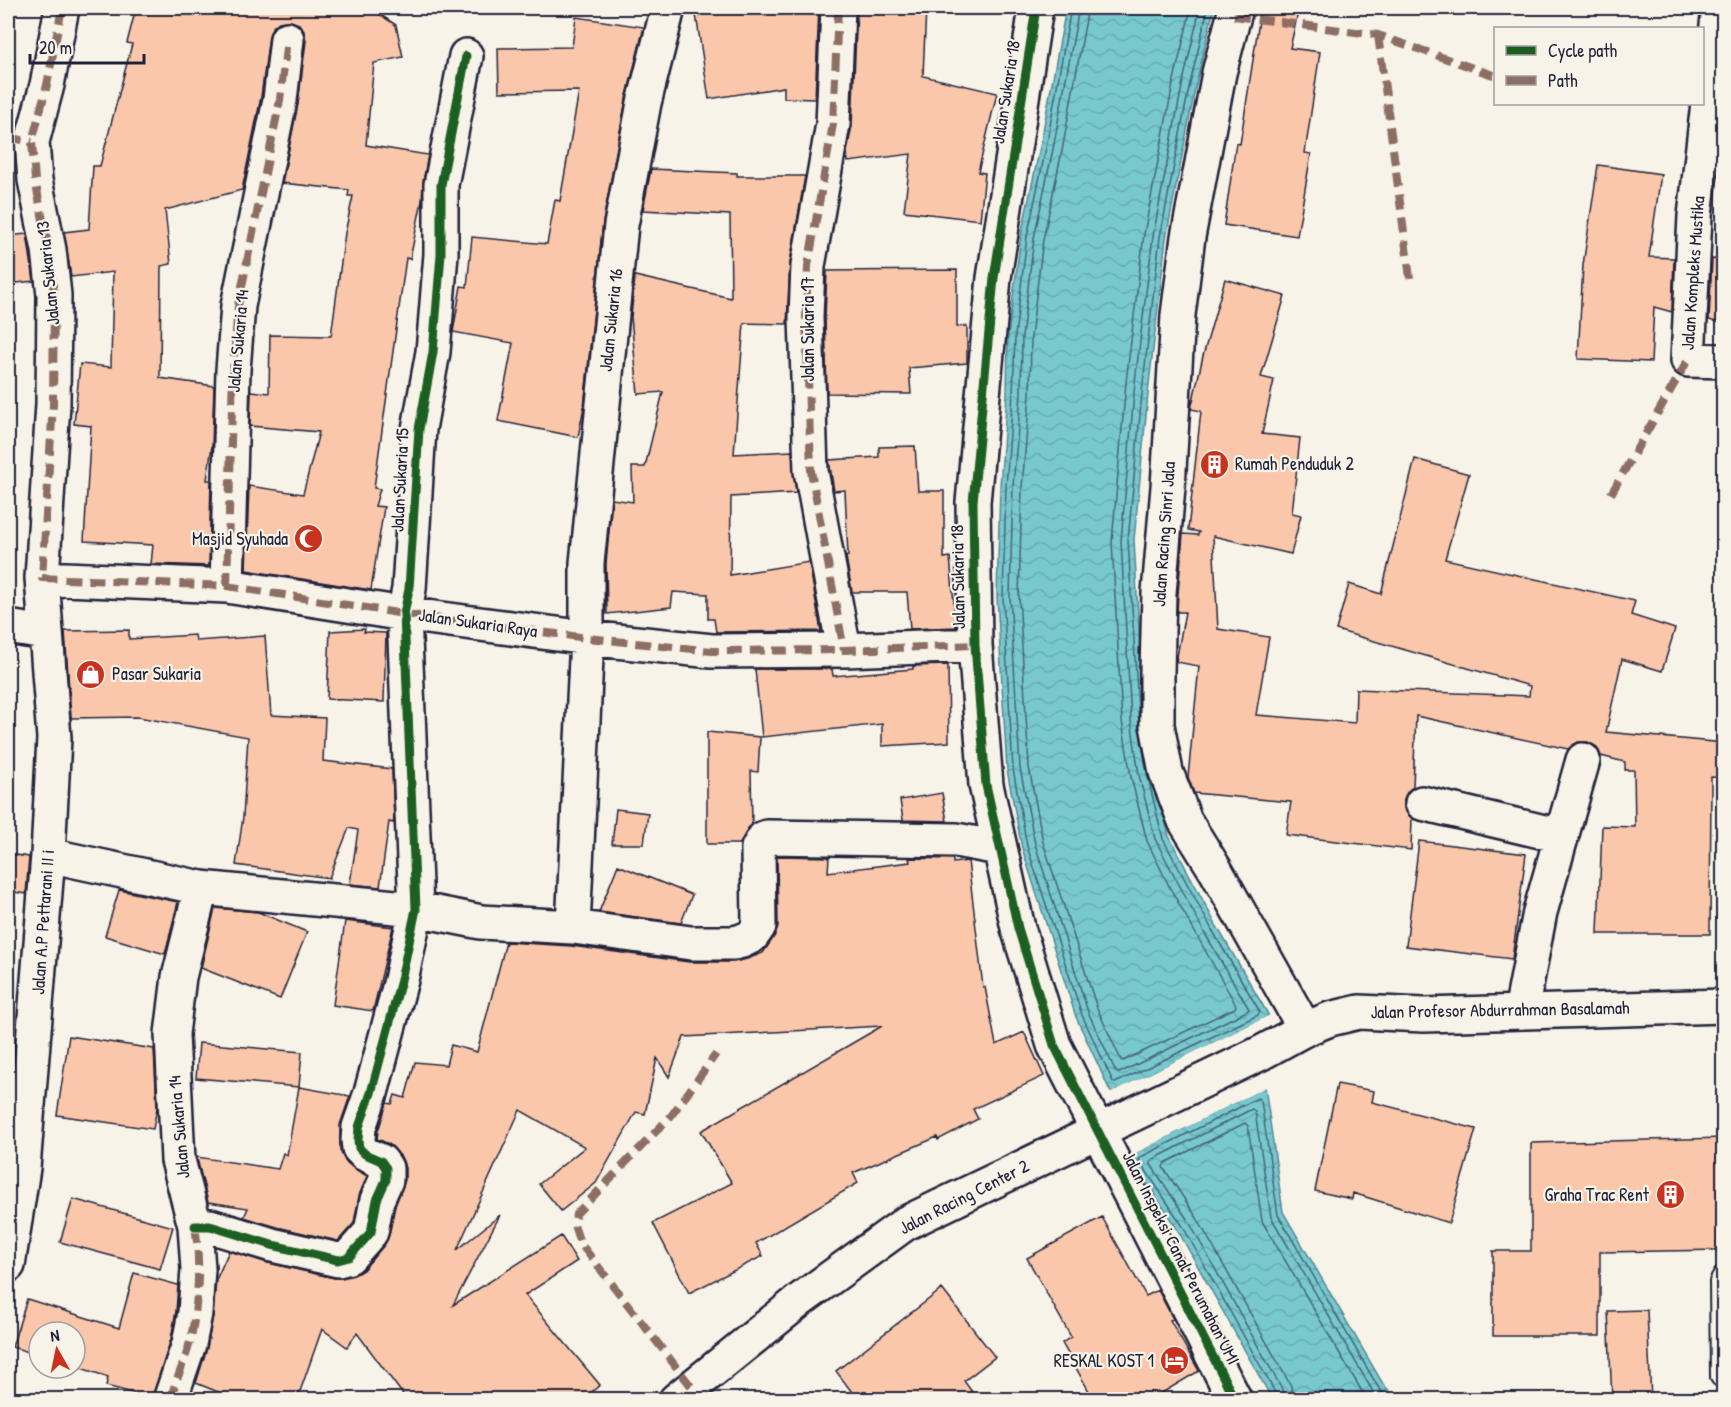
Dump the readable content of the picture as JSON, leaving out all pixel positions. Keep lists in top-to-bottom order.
{
  "streets": {
    "street": [
      "Jalan Sukaria 18",
      "Jalan Sukaria 13",
      "Jalan Kompleks Mustika",
      "Jalan Sukaria 16",
      "Jalan Sukaria 17",
      "Jalan Sukaria 14",
      "Jalan Sukaria 15",
      "Jalan Racing Sinri Jala",
      "Jalan Sukaria Raya",
      "Jalan A.P Pettarani II i",
      "Jalan Profesor Abdurrahman Basalamah",
      "Jalan Racing Center 2",
      "Jalan Inspeksi Canal Perumahan UMI"
    ]
  },
  "crossings": [
    ["Jalan Sukaria 18", "Jalan Sukaria Raya"],
    ["Jalan Sukaria 18", "Jalan Racing Center 2"],
    ["Jalan Sukaria 18", "Jalan Inspeksi Canal Perumahan UMI"],
    ["Jalan Sukaria 13", "Jalan Sukaria Raya"],
    ["Jalan Sukaria 13", "Jalan A.P Pettarani II i"],
    ["Jalan Sukaria 16", "Jalan Sukaria Raya"],
    ["Jalan Sukaria 17", "Jalan Sukaria Raya"],
    ["Jalan Sukaria 14", "Jalan Sukaria 15"],
    ["Jalan Sukaria 14", "Jalan Sukaria Raya"],
    ["Jalan Sukaria 15", "Jalan Sukaria Raya"],
    ["Jalan Racing Sinri Jala", "Jalan Profesor Abdurrahman Basalamah"],
    ["Jalan Racing Sinri Jala", "Jalan Racing Center 2"],
    ["Jalan Sukaria Raya", "Jalan A.P Pettarani II i"],
    ["Jalan Profesor Abdurrahman Basalamah", "Jalan Racing Center 2"],
    ["Jalan Racing Center 2", "Jalan Inspeksi Canal Perumahan UMI"]
  ],
  "places": {
    "building": ["Rumah Penduduk 2", "Graha Trac Rent"],
    "mosque": ["Masjid Syuhada"],
    "shop": ["Pasar Sukaria"],
    "hotel": ["RESKAL KOST 1"]
  },
  "legend": ["Cycle path", "Path"],
  "scale_bar": "20 m",
  "north": "top"
}
